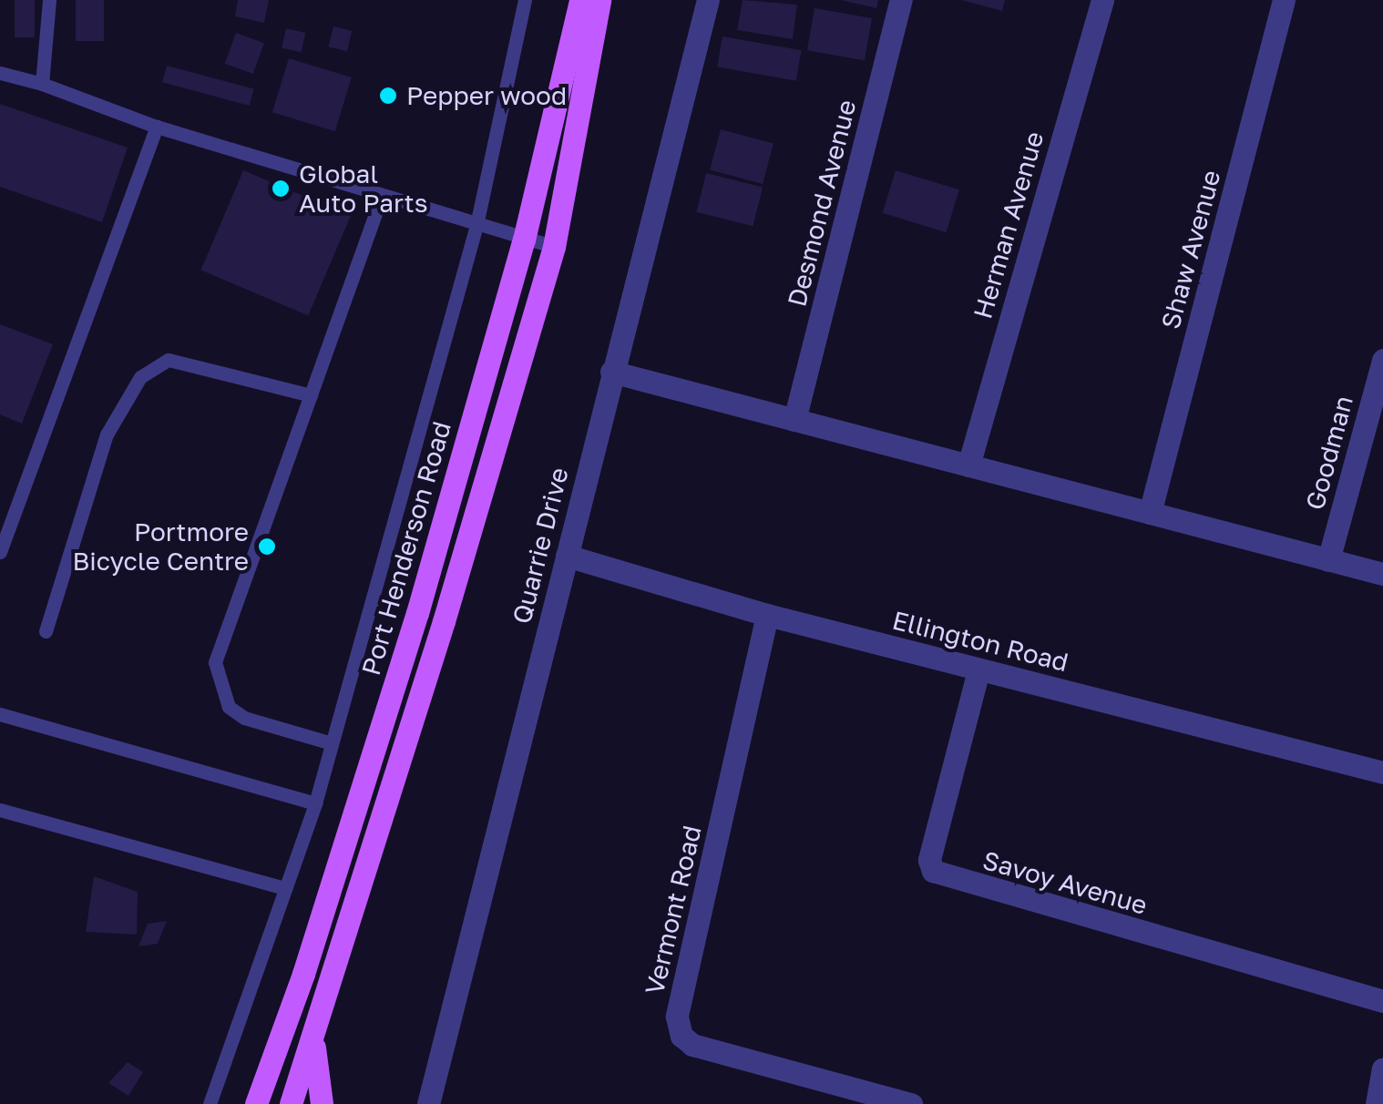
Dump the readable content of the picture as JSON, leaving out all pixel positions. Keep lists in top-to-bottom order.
{
  "streets": {
    "main road": ["Port Henderson Road"],
    "street": [
      "Desmond Avenue",
      "Herman Avenue",
      "Shaw Avenue",
      "Goodman",
      "Quarrie Drive",
      "Ellington Road",
      "Savoy Avenue",
      "Vermont Road"
    ]
  },
  "crossings": [
    ["Quarrie Drive", "Ellington Road"],
    ["Ellington Road", "Savoy Avenue"],
    ["Ellington Road", "Vermont Road"]
  ],
  "places": ["Pepper wood", "Global Auto Parts", "Portmore Bicycle Centre"]
}
